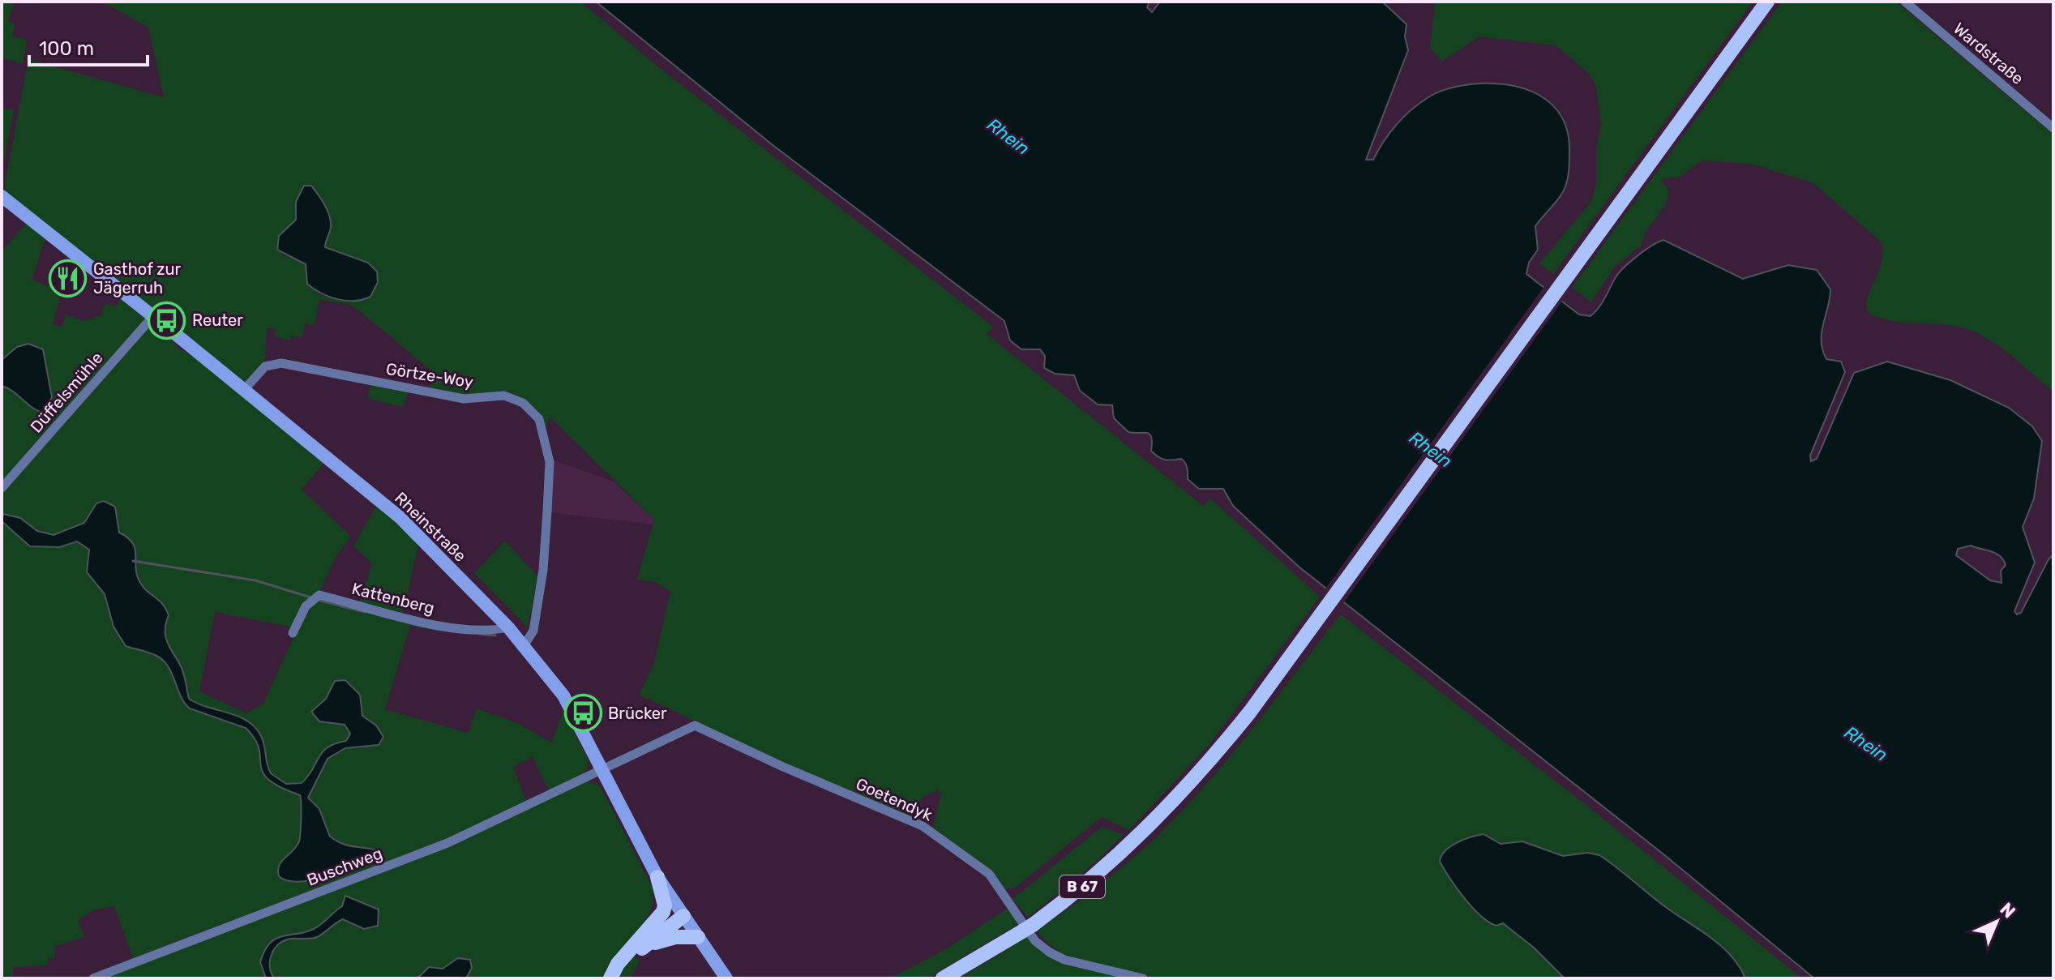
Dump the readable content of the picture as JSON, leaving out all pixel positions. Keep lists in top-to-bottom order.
{
  "streets": {
    "main road": ["Rheinstraße", "B 67"],
    "street": [
      "Wardstraße",
      "Görtze-Woy",
      "Düffelsmühle",
      "Kattenberg",
      "Goetendyk",
      "Buschweg"
    ]
  },
  "crossings": [
    ["Görtze-Woy", "Rheinstraße"],
    ["Düffelsmühle", "Rheinstraße"],
    ["Rheinstraße", "Kattenberg"],
    ["Rheinstraße", "Goetendyk"],
    ["Rheinstraße", "Buschweg"],
    ["Goetendyk", "Buschweg"]
  ],
  "water": ["Rhein"],
  "places": {
    "restaurant": ["Gasthof zur Jägerruh"],
    "bus stop": ["Reuter", "Brücker"]
  },
  "scale_bar": "100 m",
  "north": "top right"
}
